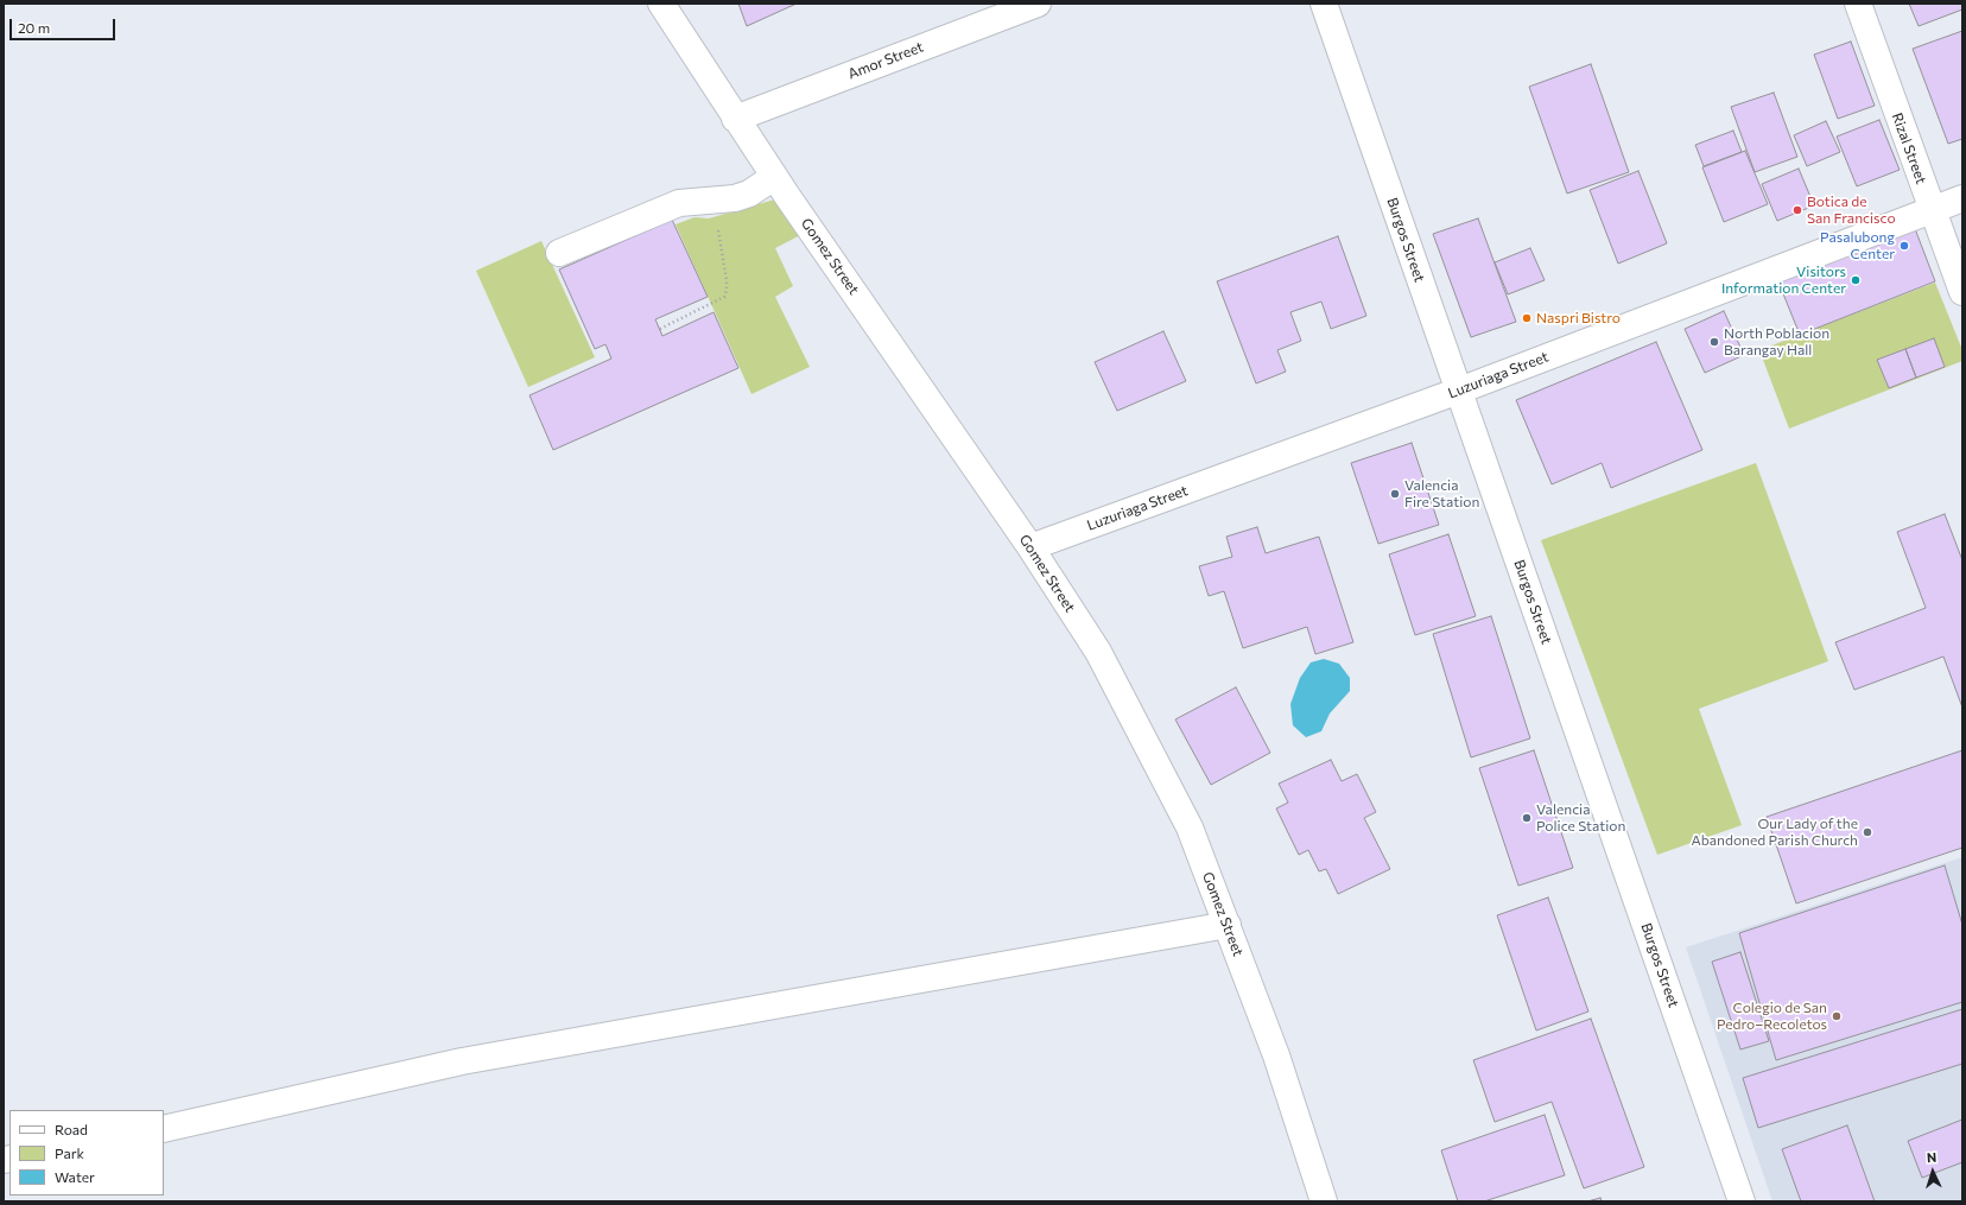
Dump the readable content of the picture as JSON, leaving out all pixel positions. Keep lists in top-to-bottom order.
{
  "streets": {
    "street": [
      "Amor Street",
      "Rizal Street",
      "Burgos Street",
      "Gomez Street",
      "Luzuriaga Street"
    ]
  },
  "crossings": [
    ["Amor Street", "Gomez Street"],
    ["Rizal Street", "Luzuriaga Street"],
    ["Burgos Street", "Luzuriaga Street"],
    ["Gomez Street", "Luzuriaga Street"]
  ],
  "places": [
    "Botica de San Francisco",
    "Pasalubong Center",
    "Visitors Information Center",
    "Naspri Bistro",
    "North Poblacion Barangay Hall",
    "Valencia Fire Station",
    "Valencia Police Station",
    "Our Lady of the Abandoned Parish Church",
    "Colegio de San Pedro–Recoletos"
  ],
  "legend": ["Road", "Park", "Water"],
  "scale_bar": "20 m",
  "north": "top"
}
